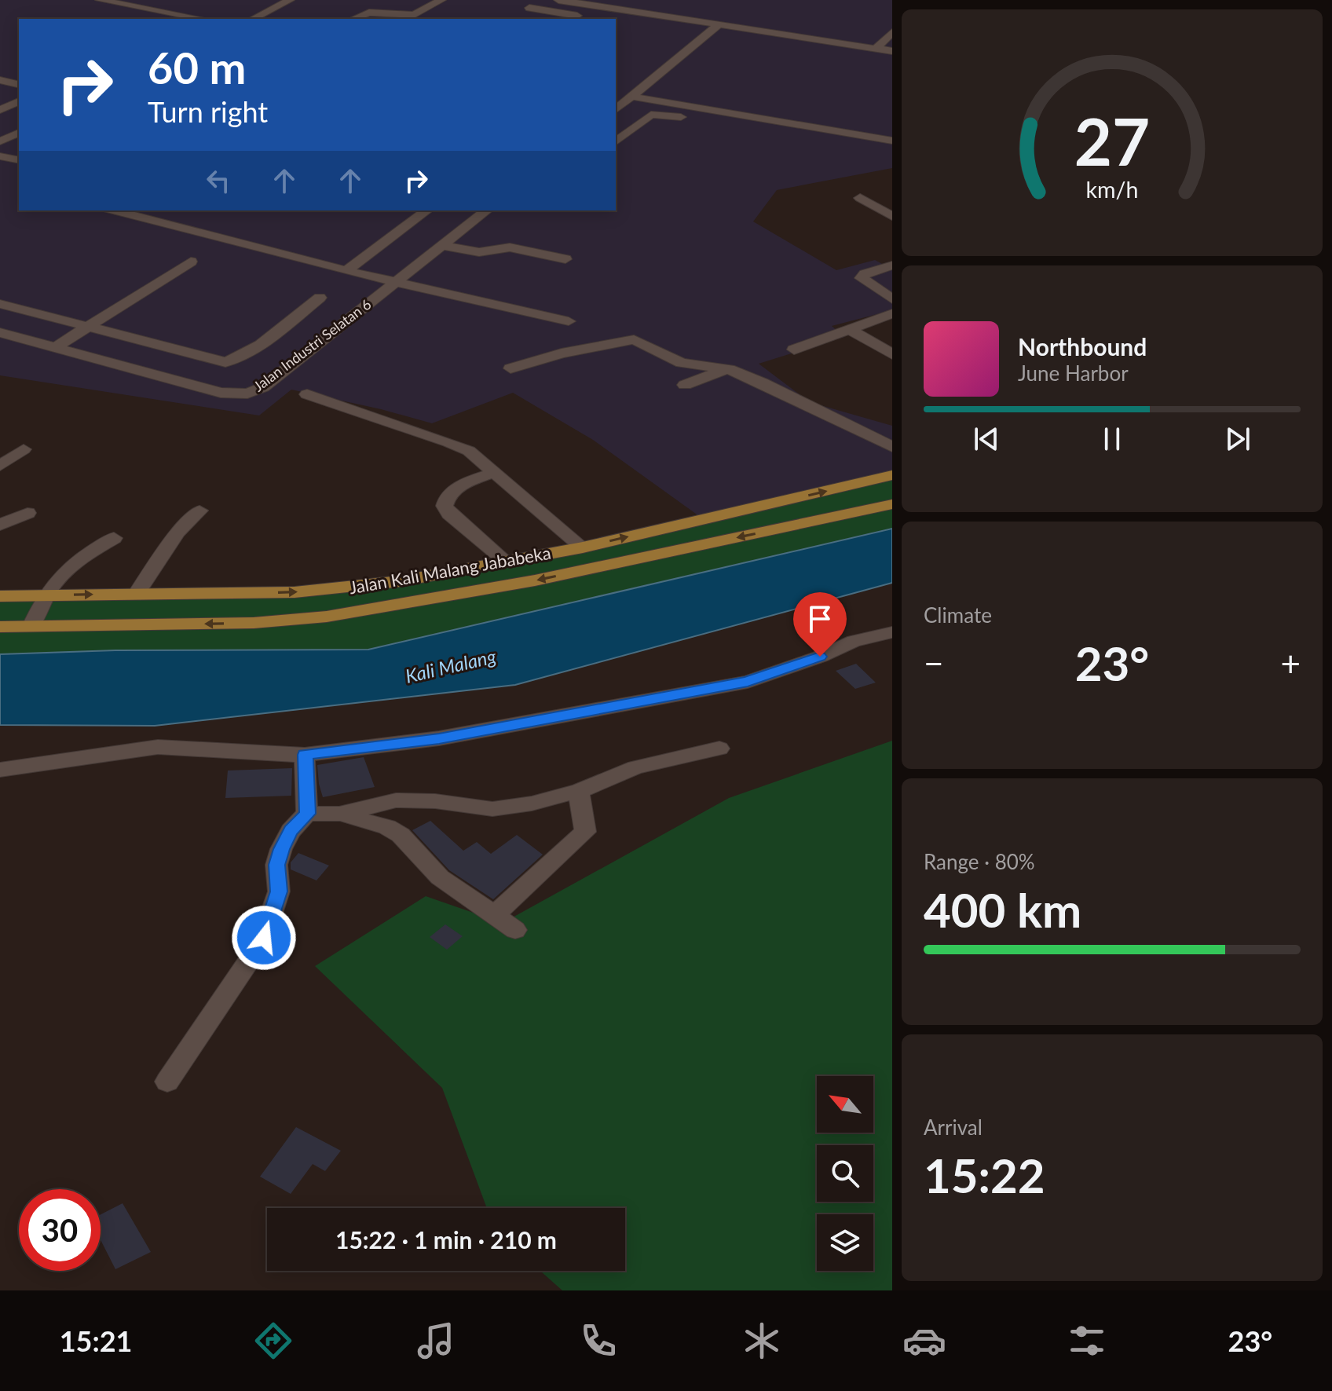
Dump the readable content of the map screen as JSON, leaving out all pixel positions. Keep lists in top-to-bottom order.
{
  "streets": {
    "main road": ["Jalan Kali Malang Jababeka"],
    "street": ["Jalan Industri Selatan 6"]
  },
  "water": ["Kali Malang"],
  "north": "top left",
  "page": {
    "turn": ["60 m", "Turn right"],
    "song": ["Northbound", "June Harbor"],
    "tile": [
      "Climate",
      ["Range · 80%", "400 km"],
      ["Arrival", "15:22"]
    ],
    "heat": ["−", "23°", "+"],
    "limit": "30",
    "trip": "15:22 · 1 min · 210 m",
    "tabs": ["15:21", "23°"],
    "gauge": ["27", "km/h"]
  }
}
